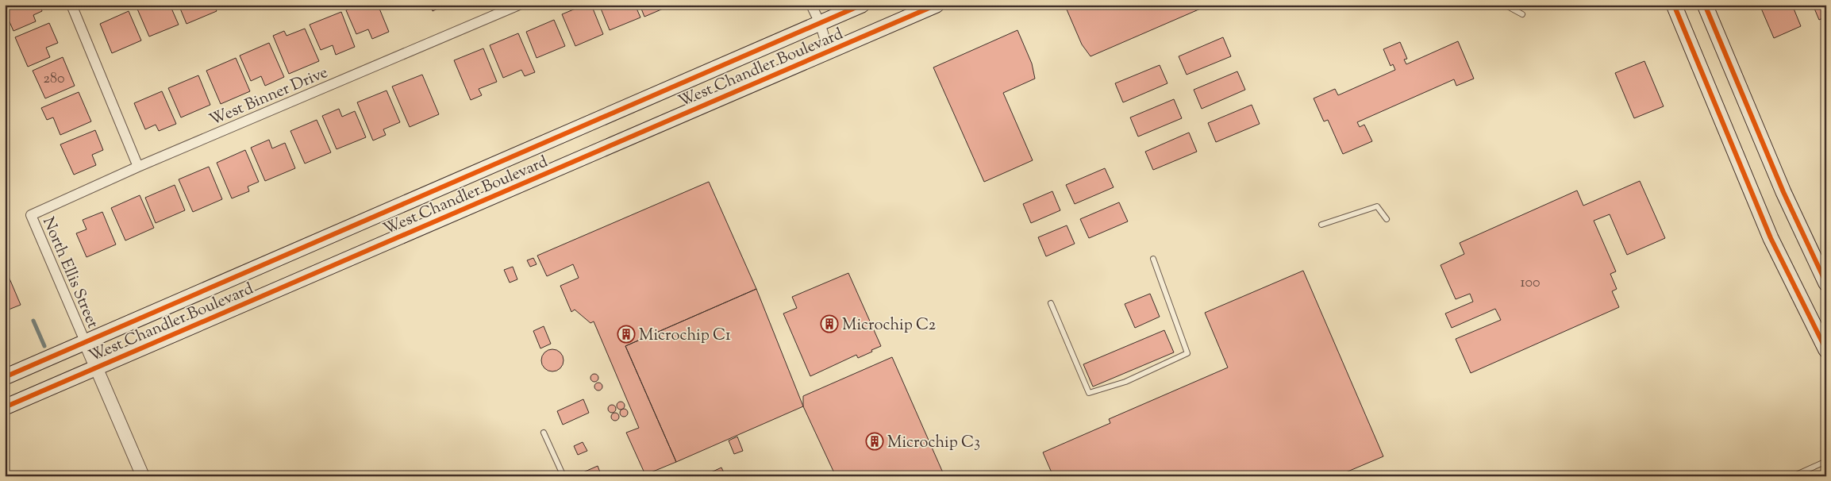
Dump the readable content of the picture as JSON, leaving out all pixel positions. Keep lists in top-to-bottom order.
{
  "streets": {
    "main road": ["West Chandler Boulevard"],
    "street": ["West Binner Drive", "North Ellis Street"]
  },
  "crossings": [
    ["West Chandler Boulevard", "North Ellis Street"],
    ["West Binner Drive", "North Ellis Street"]
  ],
  "places": {
    "building": ["Microchip C2", "Microchip C1", "Microchip C3"]
  },
  "house_numbers": ["280", "100"]
}
